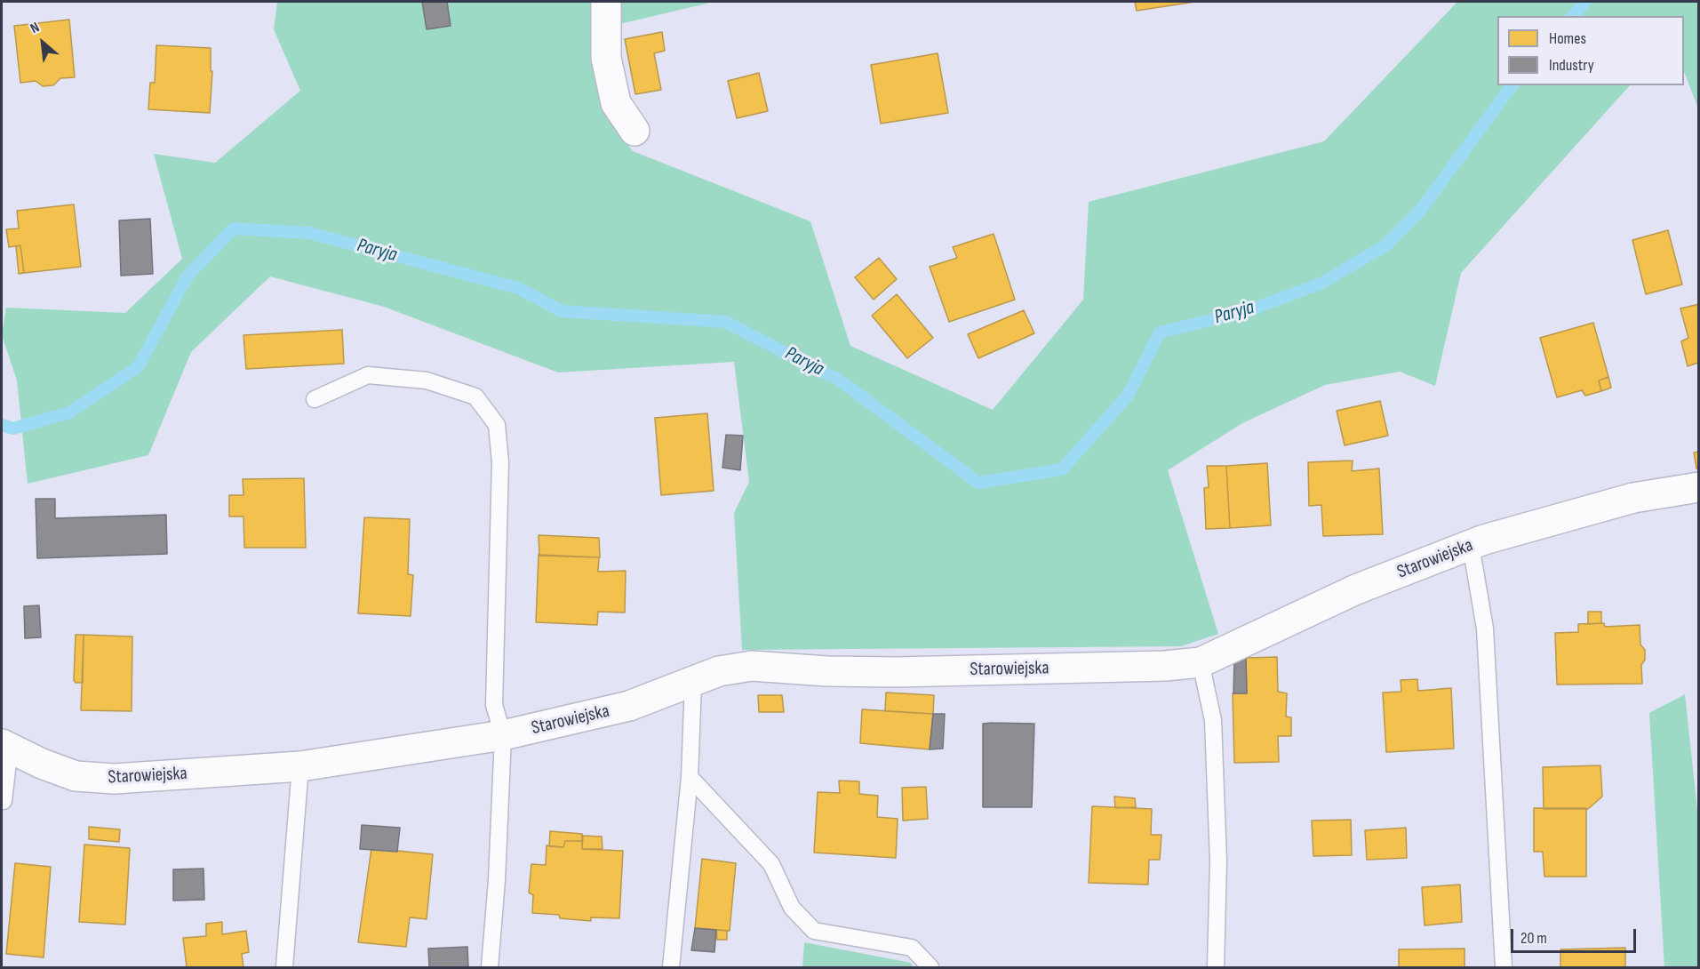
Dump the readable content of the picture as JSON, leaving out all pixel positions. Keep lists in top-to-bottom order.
{
  "streets": {
    "street": ["Starowiejska"]
  },
  "water": ["Paryja"],
  "legend": ["Homes", "Industry"],
  "scale_bar": "20 m",
  "north": "top left"
}
